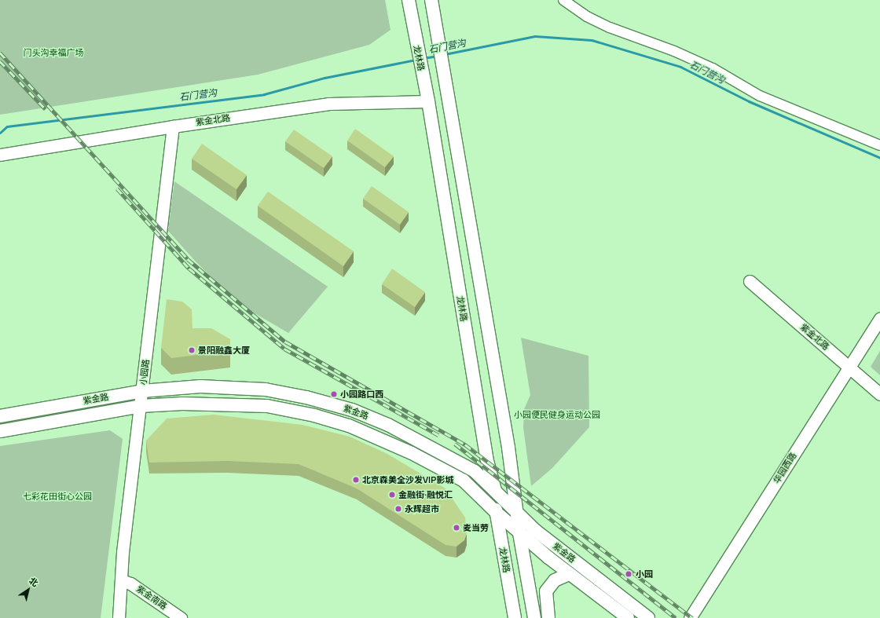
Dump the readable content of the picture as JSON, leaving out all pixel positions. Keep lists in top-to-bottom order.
{
  "streets": {
    "main road": ["龙林路", "紫金路"],
    "street": [
      "紫金北路",
      "小园路",
      "华园西路",
      "紫金南路"
    ]
  },
  "crossings": [
    ["龙林路", "紫金北路"],
    ["龙林路", "紫金路"],
    ["紫金北路", "小园路"],
    ["紫金北路", "华园西路"],
    ["小园路", "紫金路"],
    ["小园路", "紫金南路"]
  ],
  "water": ["石门营沟"],
  "parks": ["门头沟幸福广场", "小园便民健身运动公园", "七彩花田街心公园"],
  "places": [
    "景阳融鑫大厦",
    "小园路口西",
    "北京森美全沙发VIP影城",
    "金融街·融悦汇",
    "永辉超市",
    "麦当劳",
    "小园"
  ],
  "north": "top right"
}
